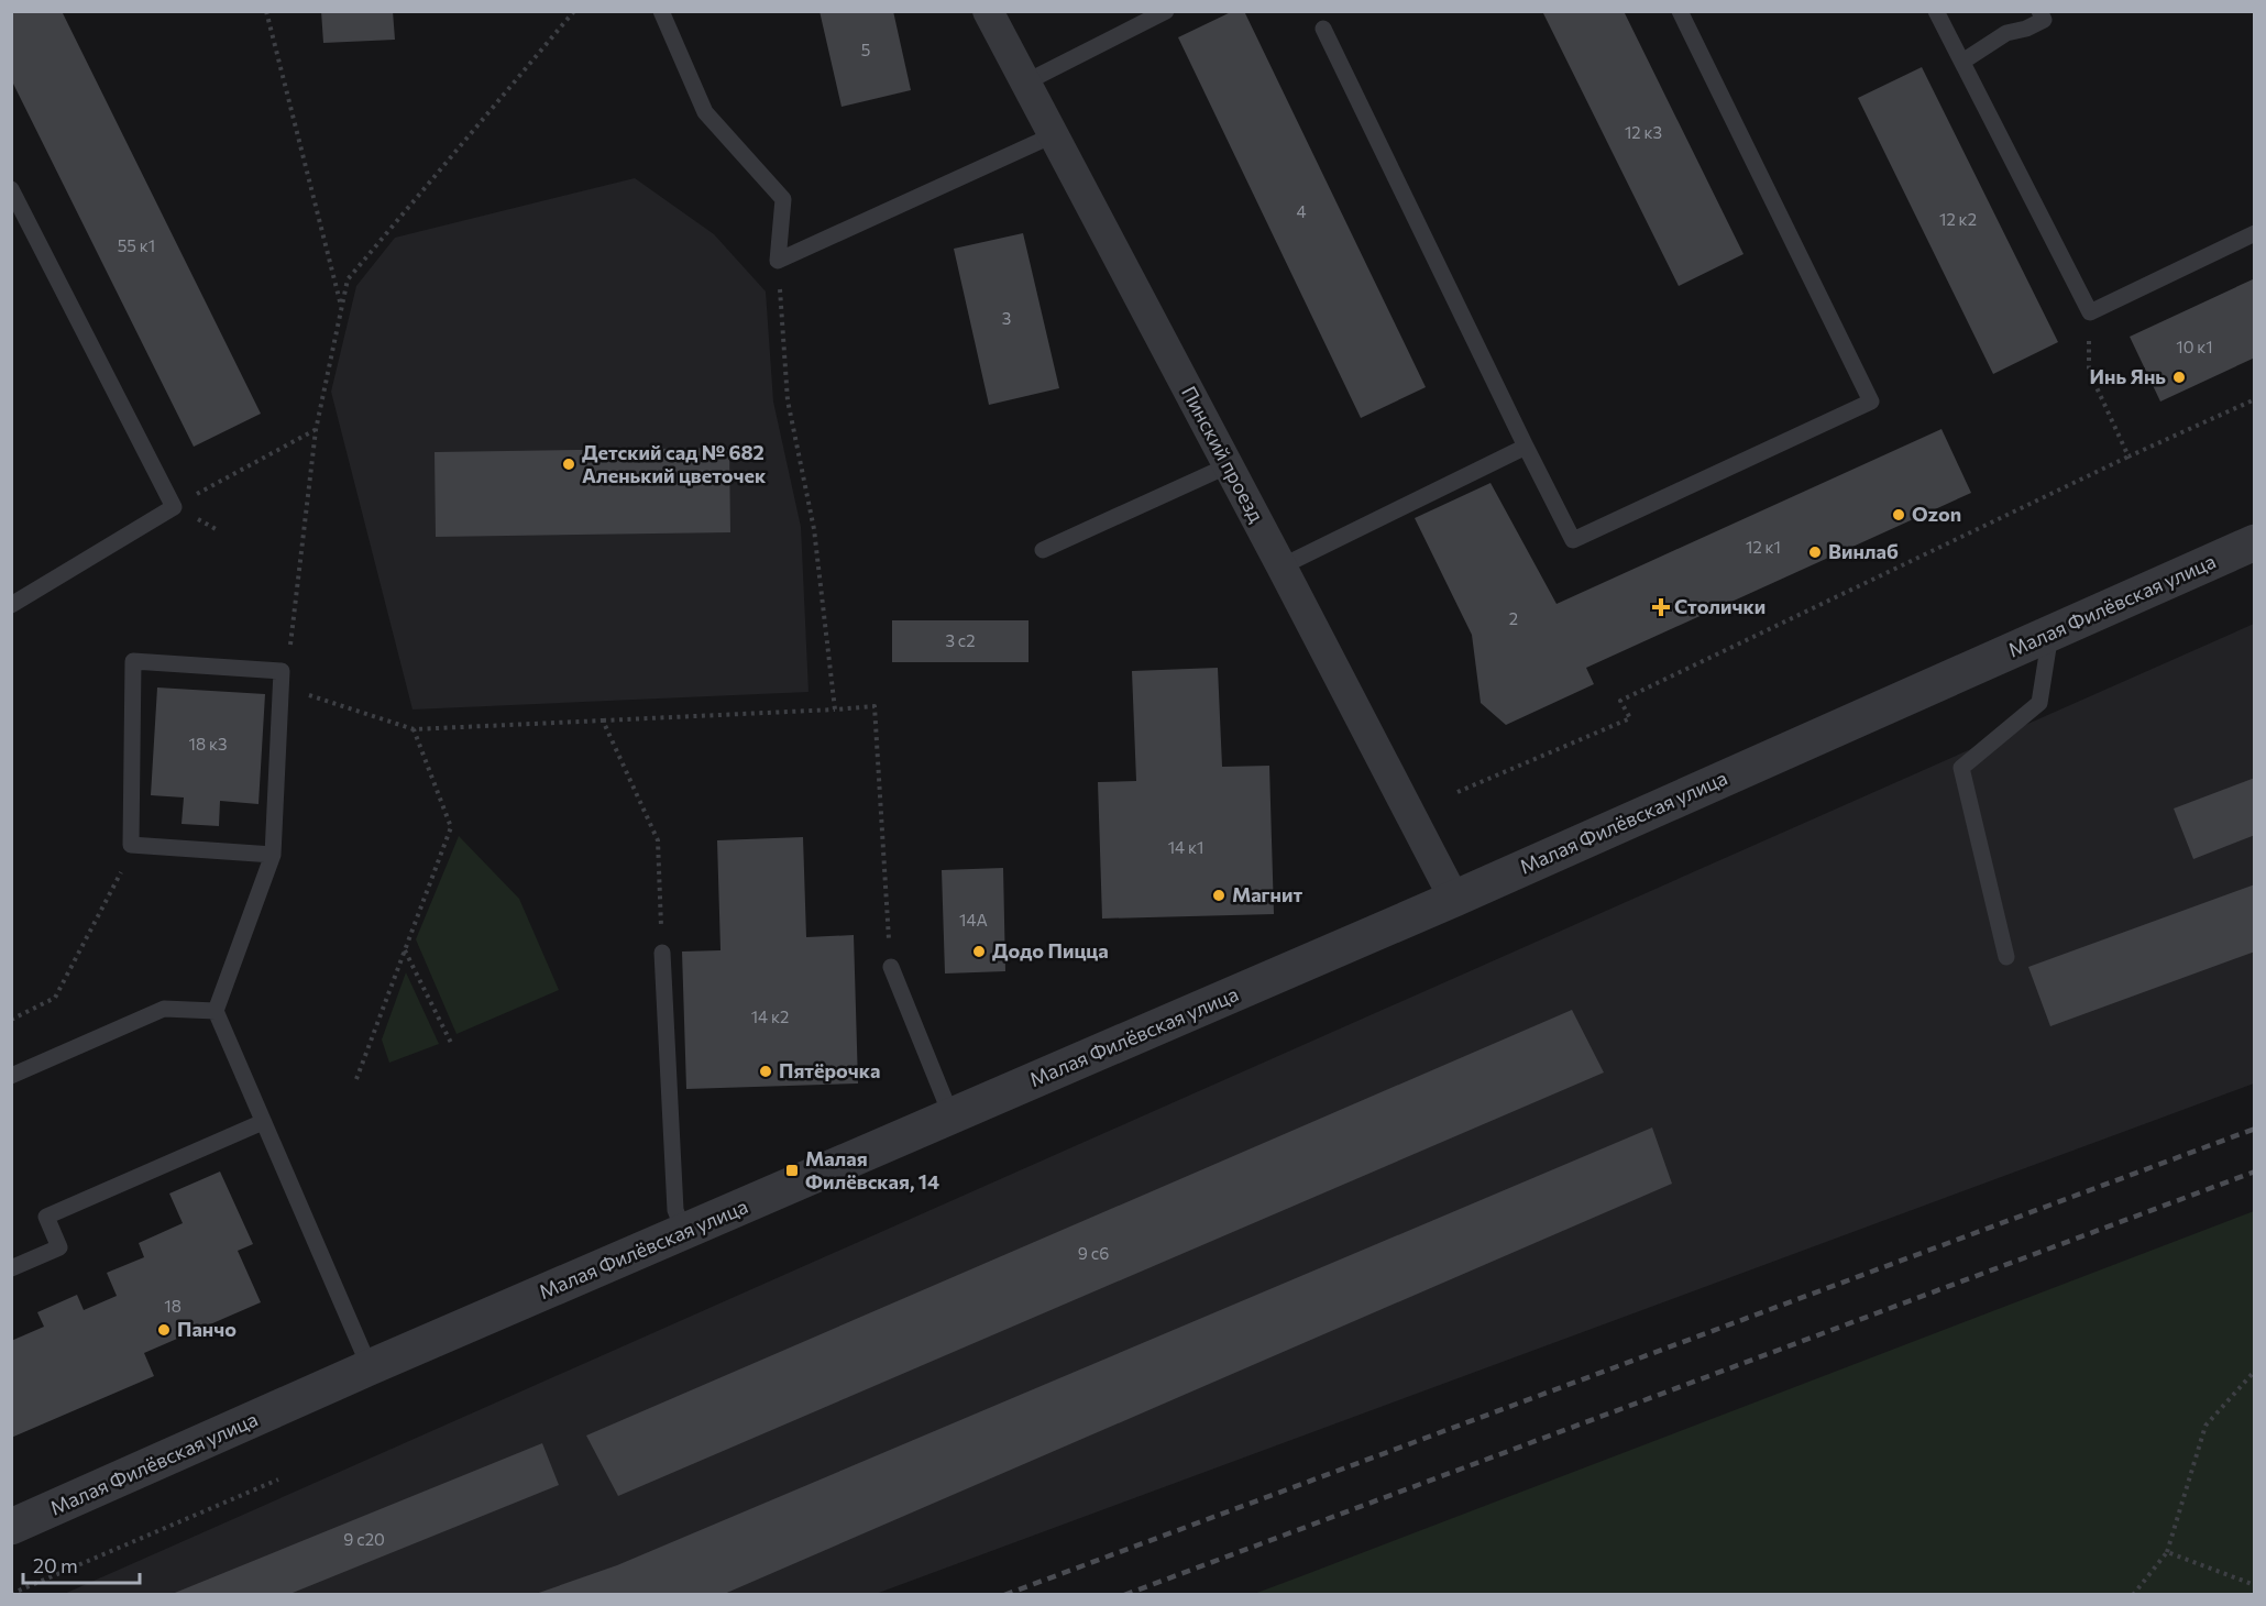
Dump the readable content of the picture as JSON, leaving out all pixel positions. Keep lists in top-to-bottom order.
{
  "streets": {
    "street": ["Пинский проезд", "Малая Филёвская улица"]
  },
  "crossings": [
    ["Пинский проезд", "Малая Филёвская улица"]
  ],
  "places": {
    "other": [
      "Инь Янь",
      "Детский сад № 682 Аленький цветочек",
      "Ozon",
      "Винлаб",
      "Магнит",
      "Додо Пицца",
      "Пятёрочка",
      "Панчо"
    ],
    "health": ["Столички"],
    "transit": ["Малая Филёвская, 14"]
  },
  "house_numbers": [
    "5",
    "12 к3",
    "4",
    "12 к2",
    "55 к1",
    "3",
    "10 к1",
    "12 к1",
    "2",
    "3 с2",
    "18 к3",
    "14 к1",
    "14А",
    "14 к2",
    "9 с6",
    "18",
    "9 с20"
  ],
  "scale_bar": "20 m"
}
